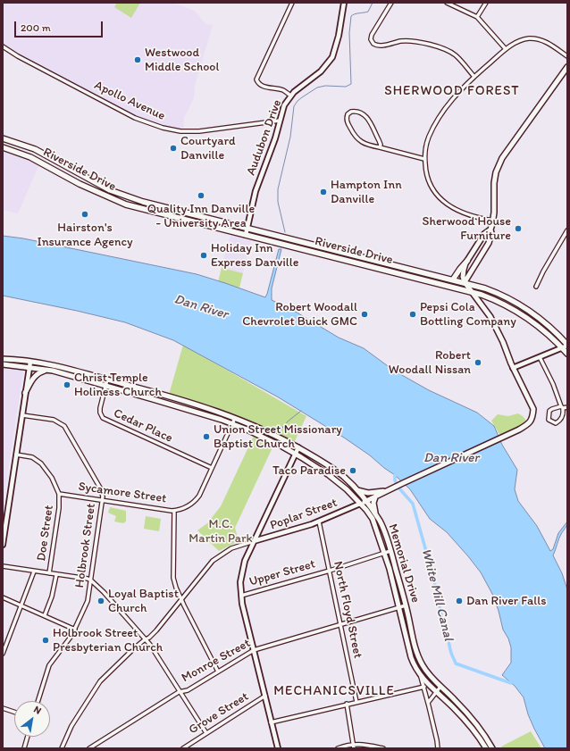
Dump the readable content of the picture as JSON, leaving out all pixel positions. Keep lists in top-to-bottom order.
{
  "streets": {
    "main road": ["Riverside Drive", "Memorial Drive"],
    "street": [
      "Apollo Avenue",
      "Audubon Drive",
      "Cedar Place",
      "Sycamore Street",
      "Poplar Street",
      "Doe Street",
      "Holbrook Street",
      "Upper Street",
      "North Floyd Street",
      "Monroe Street",
      "Grove Street"
    ]
  },
  "crossings": [
    ["Apollo Avenue", "Audubon Drive"],
    ["Audubon Drive", "Riverside Drive"],
    ["Cedar Place", "Sycamore Street"],
    ["Cedar Place", "Memorial Drive"],
    ["Sycamore Street", "Doe Street"],
    ["Sycamore Street", "Holbrook Street"],
    ["Sycamore Street", "Memorial Drive"],
    ["Poplar Street", "Memorial Drive"],
    ["Poplar Street", "North Floyd Street"],
    ["Memorial Drive", "Upper Street"],
    ["Memorial Drive", "Monroe Street"],
    ["Upper Street", "North Floyd Street"],
    ["North Floyd Street", "Monroe Street"]
  ],
  "districts": ["SHERWOOD FOREST", "MECHANICSVILLE"],
  "water": ["Dan River", "White Mill Canal"],
  "parks": ["M.C. Martin Park"],
  "places": [
    "Westwood Middle School",
    "Courtyard Danville",
    "Hampton Inn Danville",
    "Quality Inn Danville - University Area",
    "Hairston's Insurance Agency",
    "Sherwood House Furniture",
    "Holiday Inn Express Danville",
    "Robert Woodall Chevrolet Buick GMC",
    "Pepsi Cola Bottling Company",
    "Robert Woodall Nissan",
    "Christ Temple Holiness Church",
    "Union Street Missionary Baptist Church",
    "Taco Paradise",
    "Loyal Baptist Church",
    "Dan River Falls",
    "Holbrook Street Presbyterian Church"
  ],
  "scale_bar": "200 m",
  "north": "top right"
}
